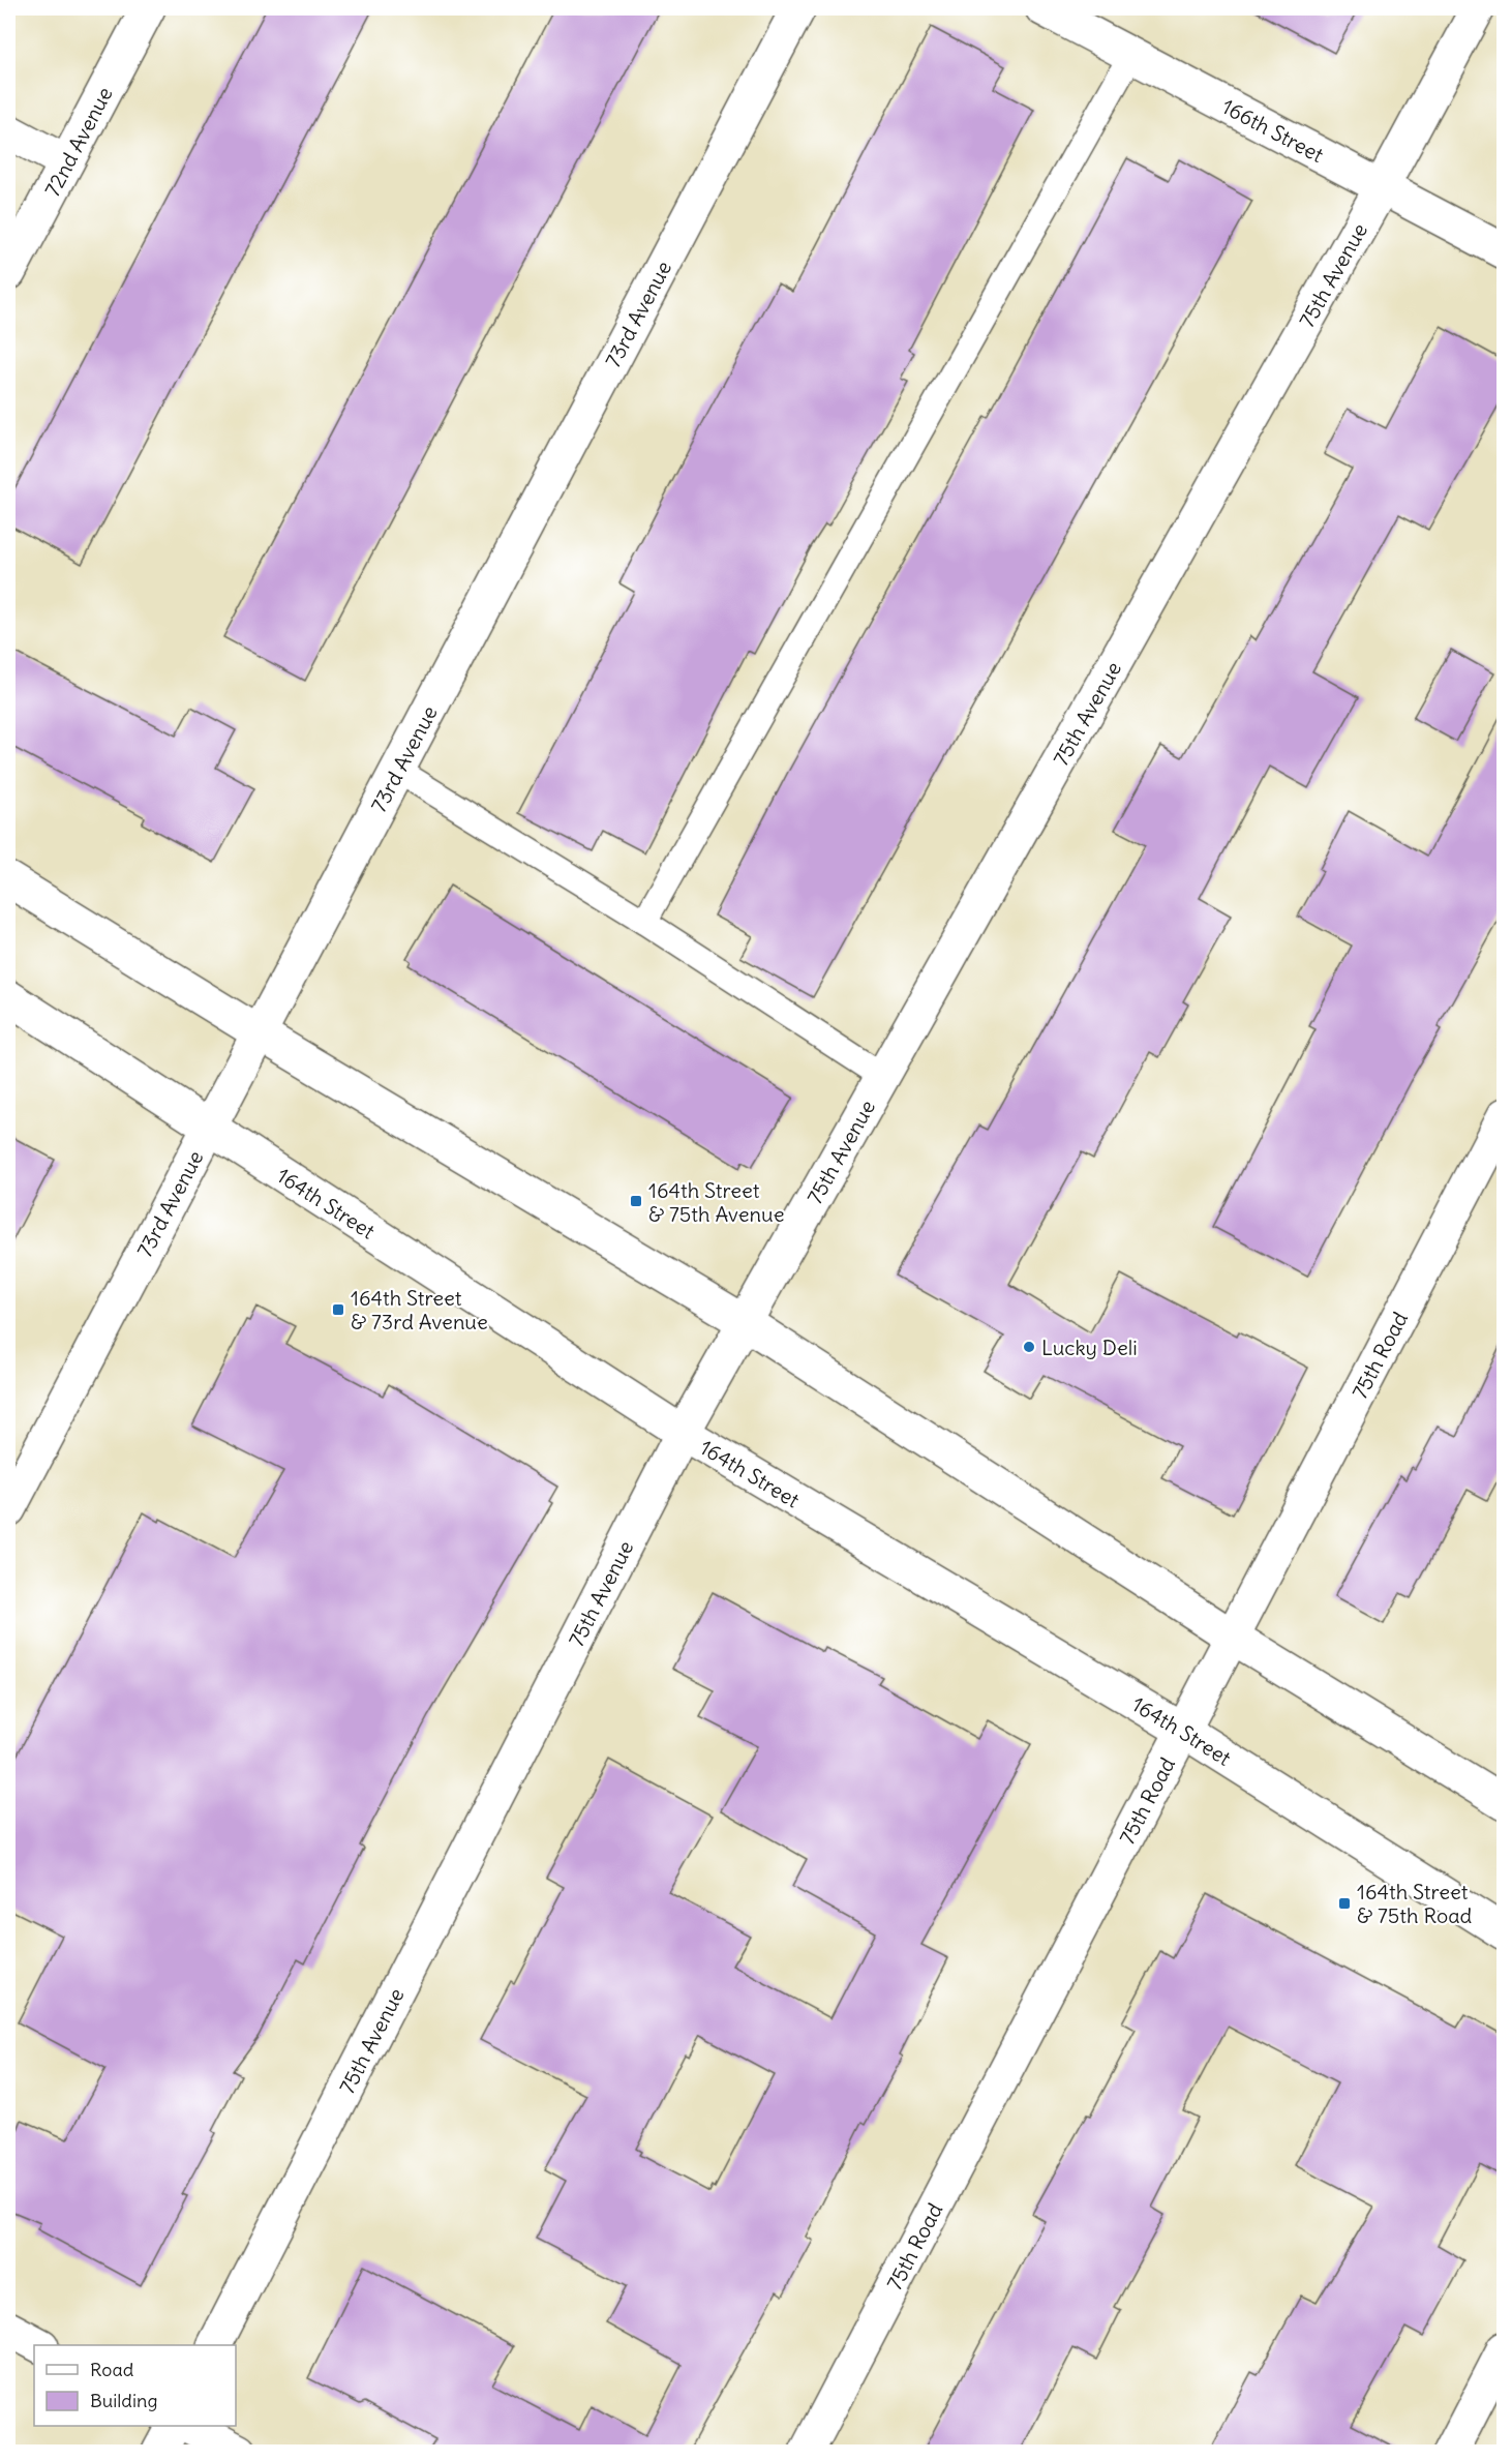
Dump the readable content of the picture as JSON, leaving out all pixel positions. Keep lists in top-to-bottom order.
{
  "streets": {
    "street": [
      "166th Street",
      "72nd Avenue",
      "75th Avenue",
      "73rd Avenue",
      "164th Street",
      "75th Road"
    ]
  },
  "crossings": [
    ["166th Street", "75th Avenue"],
    ["75th Avenue", "164th Street"],
    ["73rd Avenue", "164th Street"],
    ["164th Street", "75th Road"]
  ],
  "places": {
    "transit": ["164th Street & 75th Avenue", "164th Street & 73rd Avenue", "164th Street & 75th Road"],
    "other": ["Lucky Deli"]
  },
  "legend": ["Road", "Building"]
}
